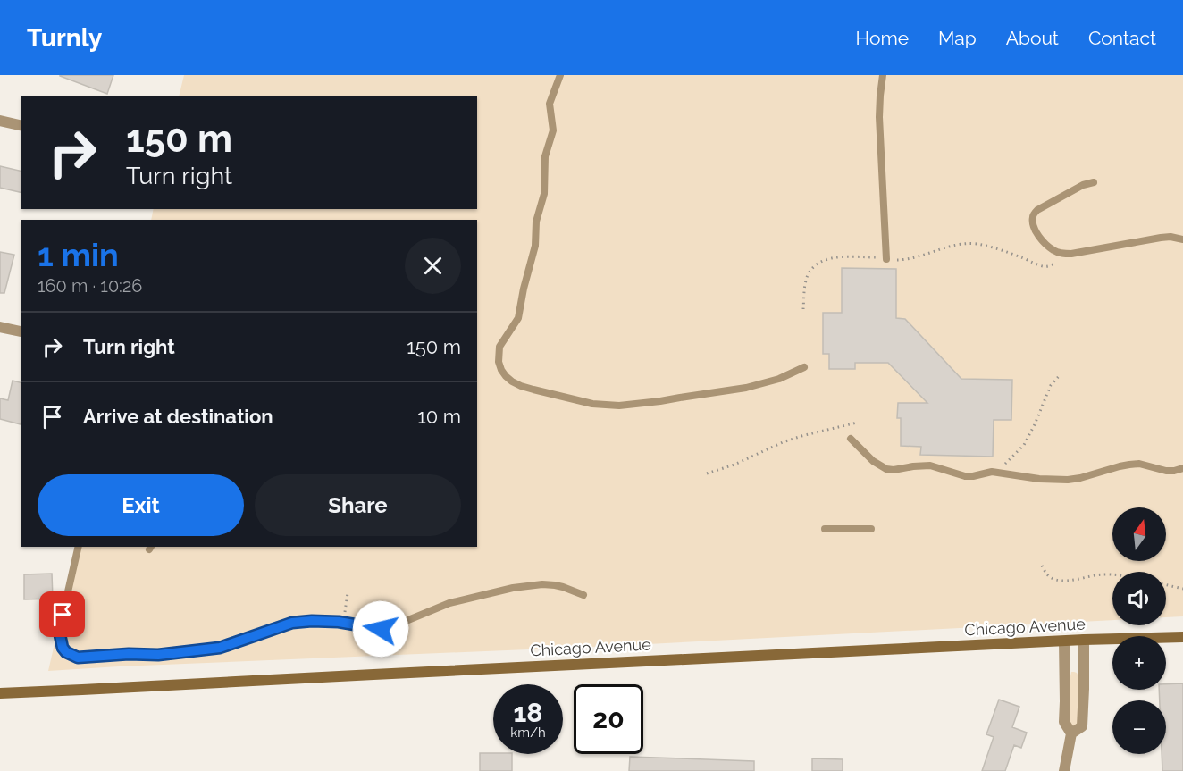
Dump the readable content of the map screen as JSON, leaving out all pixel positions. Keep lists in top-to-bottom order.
{
  "streets": {
    "main road": ["Chicago Avenue"]
  },
  "north": "top",
  "page": {
    "header": "Turnly",
    "nav": [
      "Home",
      "Map",
      "About",
      "Contact"
    ],
    "turn": ["150 m", "Turn right"],
    "heading": ["1 min", "160 m · 10:26"],
    "list": [
      {
        "name": "Turn right",
        "value": "150 m"
      },
      {
        "name": "Arrive at destination",
        "value": "10 m"
      }
    ],
    "buttons": ["Exit", "Share"],
    "map_buttons": ["+", "−"],
    "speed": "18 km/h",
    "limit": "20"
  }
}
